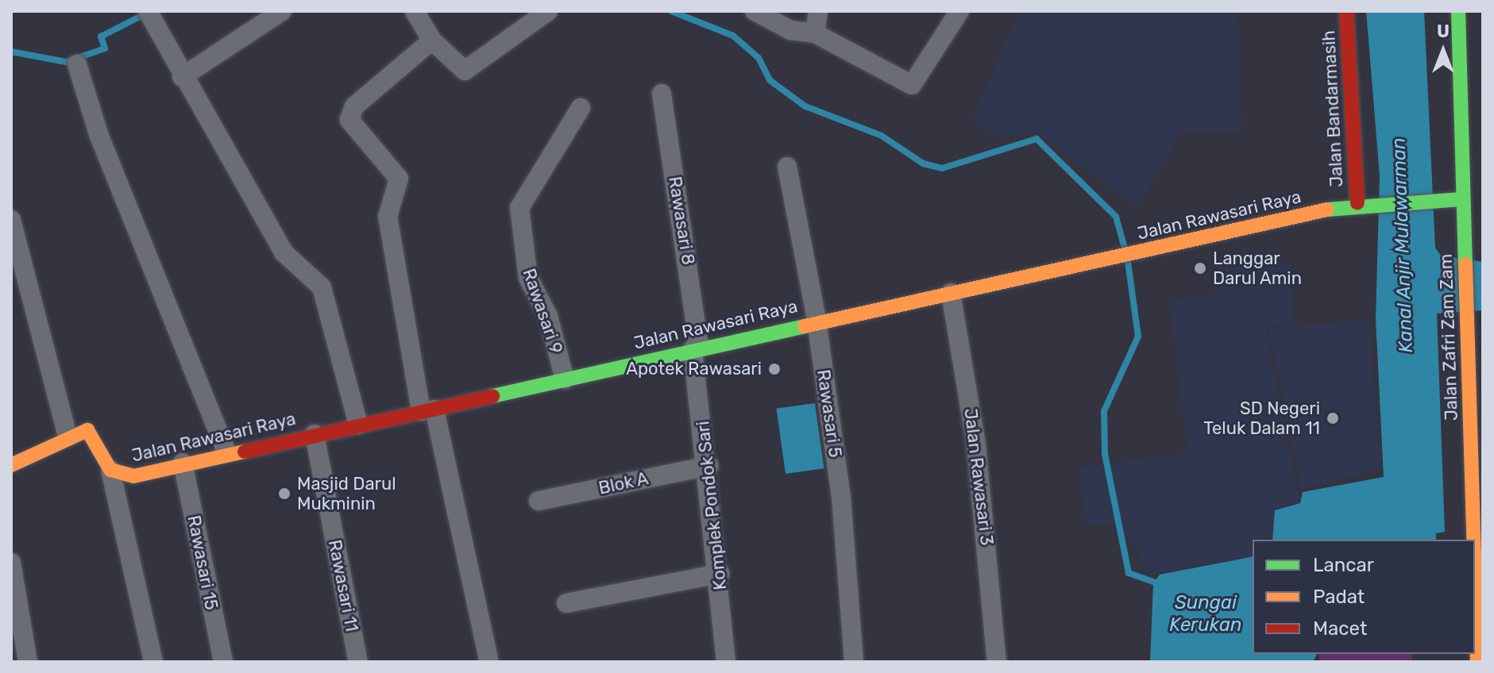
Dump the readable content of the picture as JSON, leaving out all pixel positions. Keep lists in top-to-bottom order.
{
  "streets": {
    "street": [
      "Jalan Bandarmasih",
      "Jalan Rawasari Raya",
      "Rawasari 8",
      "Rawasari 9",
      "Jalan Zafri Zam Zam",
      "Rawasari 5",
      "Jalan Rawasari 3",
      "Blok A",
      "Komplek Pondok Sari",
      "Rawasari 15",
      "Rawasari 11"
    ]
  },
  "crossings": [
    ["Jalan Bandarmasih", "Jalan Rawasari Raya"],
    ["Jalan Rawasari Raya", "Rawasari 8"],
    ["Jalan Rawasari Raya", "Rawasari 9"],
    ["Jalan Rawasari Raya", "Jalan Zafri Zam Zam"],
    ["Jalan Rawasari Raya", "Rawasari 5"],
    ["Jalan Rawasari Raya", "Jalan Rawasari 3"],
    ["Jalan Rawasari Raya", "Komplek Pondok Sari"],
    ["Jalan Rawasari Raya", "Rawasari 15"],
    ["Jalan Rawasari Raya", "Rawasari 11"],
    ["Rawasari 8", "Komplek Pondok Sari"],
    ["Blok A", "Komplek Pondok Sari"]
  ],
  "water": ["Kanal Anjir Mulawarman", "Sungai Kerukan"],
  "places": [
    "Langgar Darul Amin",
    "Apotek Rawasari",
    "SD Negeri Teluk Dalam 11",
    "Masjid Darul Mukminin"
  ],
  "legend": ["Lancar", "Padat", "Macet"],
  "north": "top"
}
